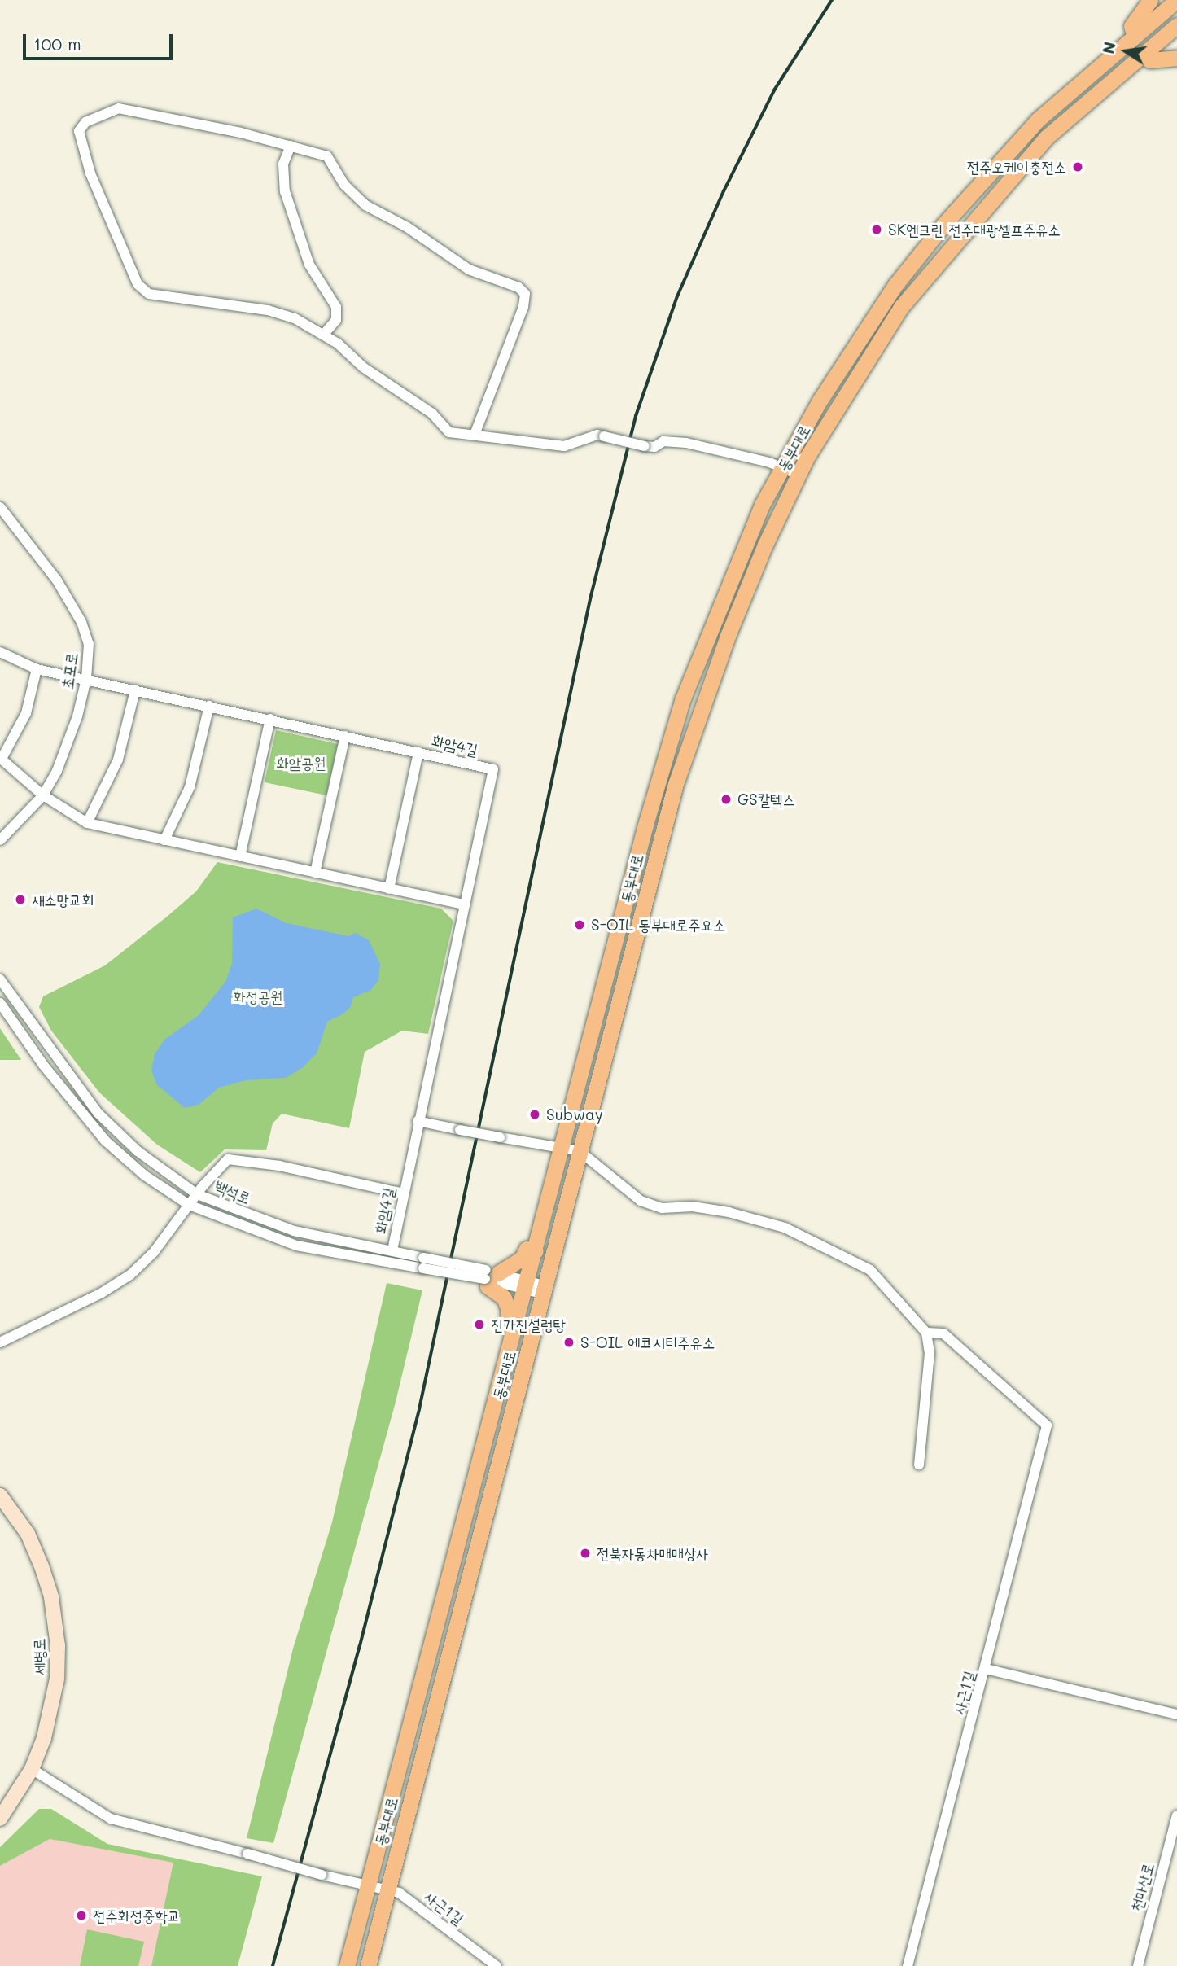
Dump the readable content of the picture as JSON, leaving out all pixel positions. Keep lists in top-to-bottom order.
{
  "streets": {
    "main road": ["동부대로"],
    "street": [
      "초포로",
      "화암4길",
      "백석로",
      "세병로",
      "사근1길",
      "천마산로"
    ]
  },
  "crossings": [
    ["동부대로", "백석로"],
    ["동부대로", "사근1길"],
    ["초포로", "화암4길"],
    ["화암4길", "백석로"],
    ["세병로", "사근1길"]
  ],
  "parks": ["화암공원", "화정공원"],
  "places": [
    "전주오케이충전소",
    "SK엔크린 전주대광셀프주유소",
    "GS칼텍스",
    "새소망교회",
    "S-OIL 동부대로주요소",
    "Subway",
    "진가진설렁탕",
    "S-OIL 에코시티주유소",
    "전북자동차매매상사",
    "전주화정중학교"
  ],
  "scale_bar": "100 m",
  "north": "left"
}
